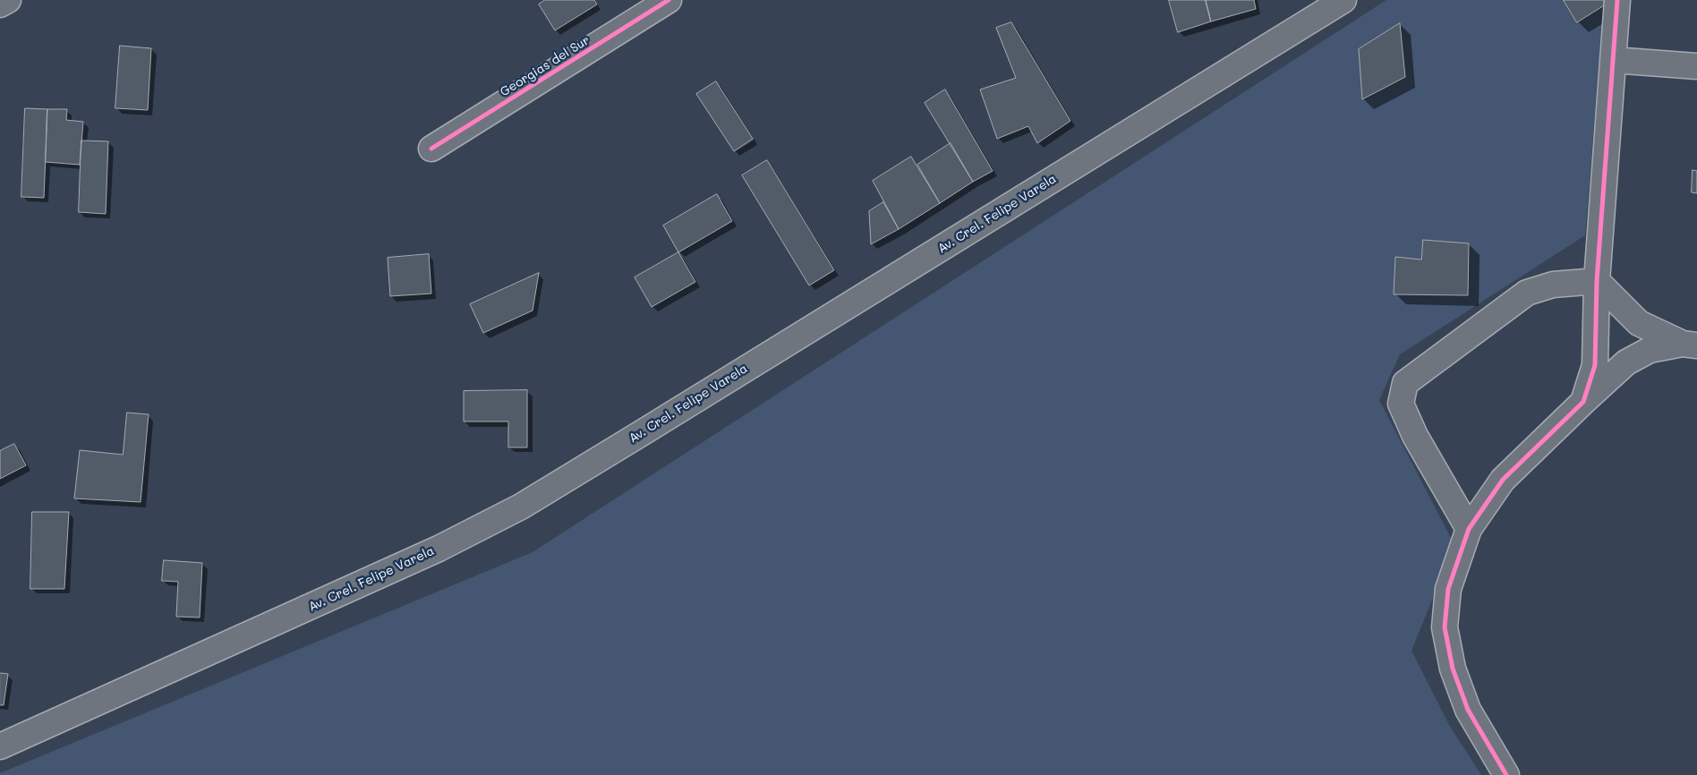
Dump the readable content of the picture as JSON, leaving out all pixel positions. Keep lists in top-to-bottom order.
{
  "streets": {
    "street": ["Georgias del Sur", "Av. Crel. Felipe Varela"]
  }
}
